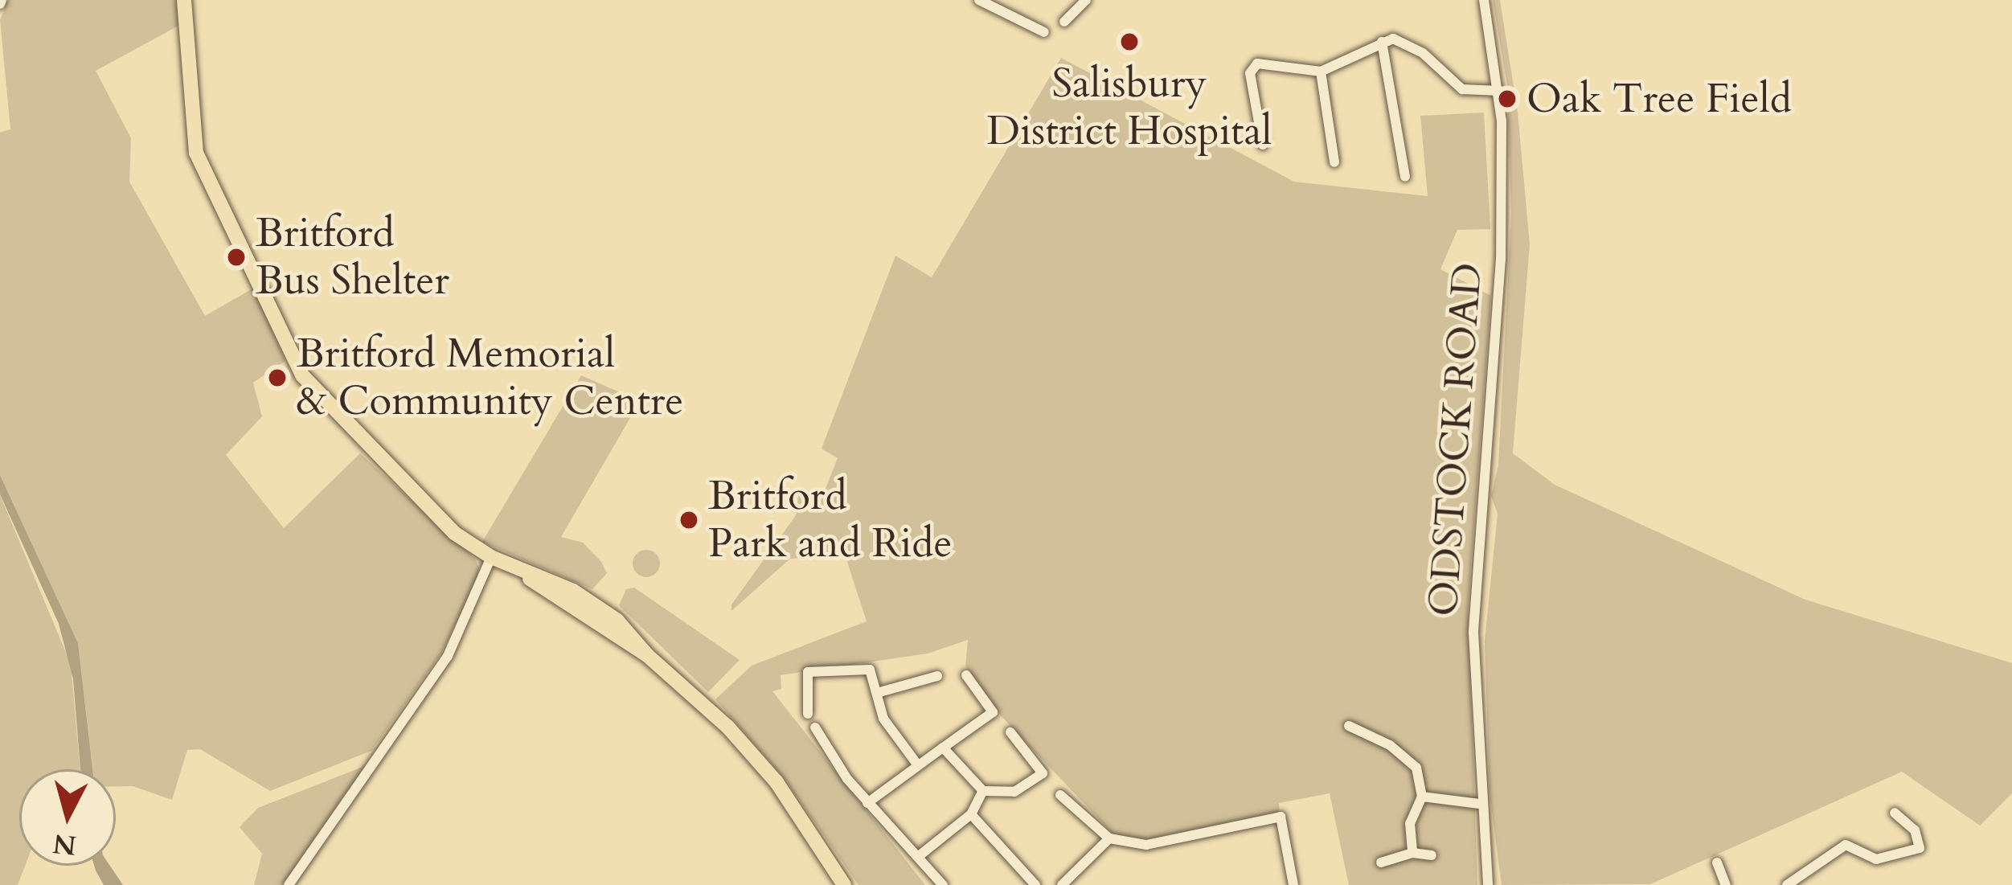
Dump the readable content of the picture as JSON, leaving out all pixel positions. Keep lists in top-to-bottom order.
{
  "streets": {
    "street": ["ODSTOCK ROAD"]
  },
  "places": [
    "Salisbury District Hospital",
    "Oak Tree Field",
    "Britford Bus Shelter",
    "Britford Memorial & Community Centre",
    "Britford Park and Ride"
  ],
  "north": "bottom"
}
